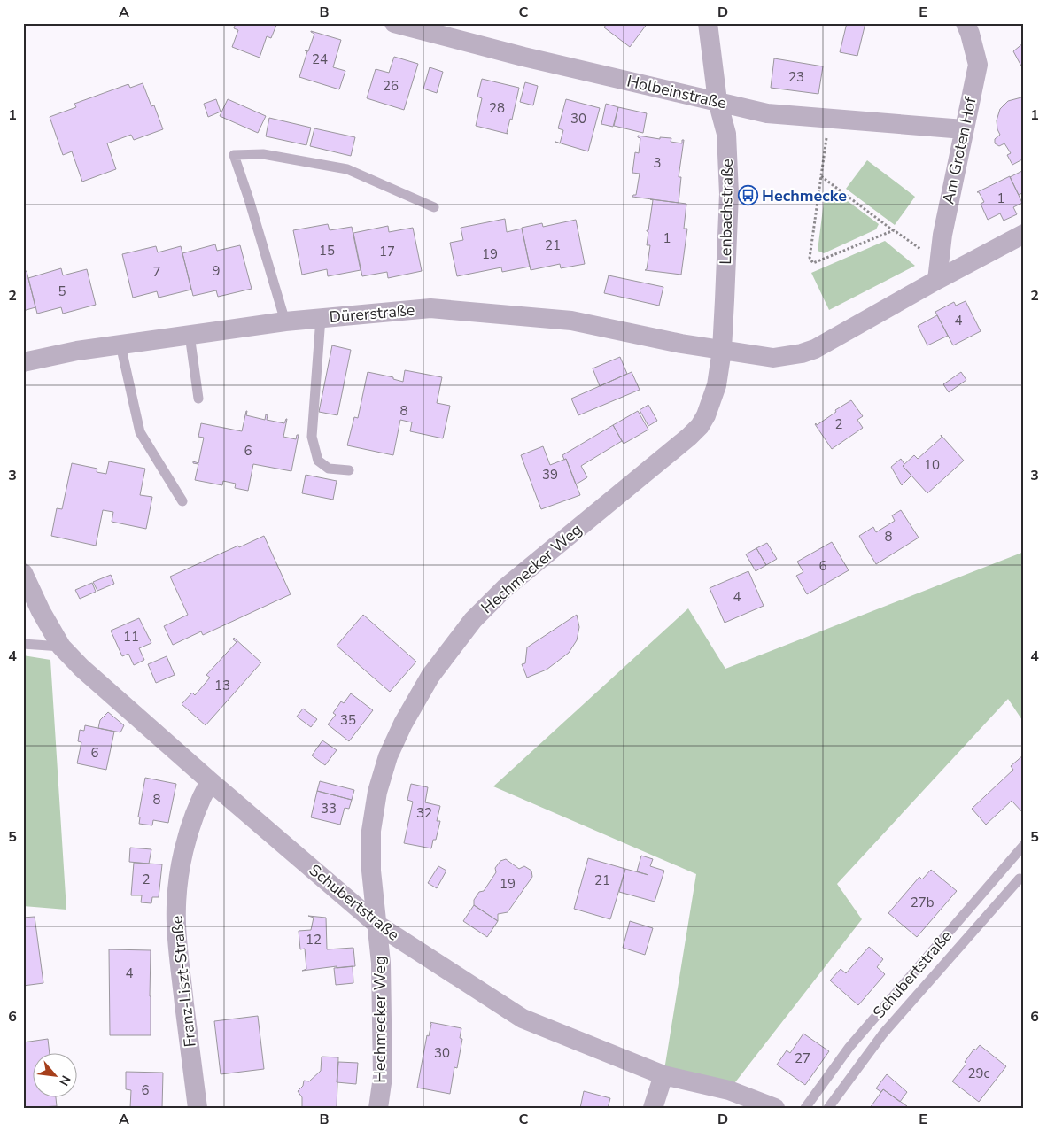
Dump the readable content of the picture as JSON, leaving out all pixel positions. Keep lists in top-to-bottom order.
{
  "streets": {
    "street": [
      "Holbeinstraße",
      "Am Groten Hof",
      "Lenbachstraße",
      "Dürerstraße",
      "Hechmecker Weg",
      "Schubertstraße",
      "Franz-Liszt-Straße"
    ]
  },
  "crossings": [
    ["Holbeinstraße", "Am Groten Hof"],
    ["Holbeinstraße", "Lenbachstraße"],
    ["Lenbachstraße", "Dürerstraße"],
    ["Lenbachstraße", "Hechmecker Weg"],
    ["Dürerstraße", "Hechmecker Weg"],
    ["Hechmecker Weg", "Schubertstraße"],
    ["Schubertstraße", "Franz-Liszt-Straße"]
  ],
  "places": {
    "bus stop": ["Hechmecke"]
  },
  "house_numbers": [
    "24",
    "23",
    "26",
    "28",
    "30",
    "3",
    "1",
    "1",
    "21",
    "15",
    "17",
    "19",
    "9",
    "7",
    "5",
    "4",
    "8",
    "2",
    "6",
    "10",
    "39",
    "8",
    "6",
    "4",
    "11",
    "13",
    "35",
    "6",
    "8",
    "33",
    "32",
    "2",
    "21",
    "19",
    "27b",
    "12",
    "4",
    "30",
    "27",
    "29c",
    "6"
  ],
  "north": "bottom right",
  "grid": {
    "columns": [
      "A",
      "B",
      "C",
      "D",
      "E"
    ],
    "rows": [
      "1",
      "2",
      "3",
      "4",
      "5",
      "6"
    ]
  }
}
